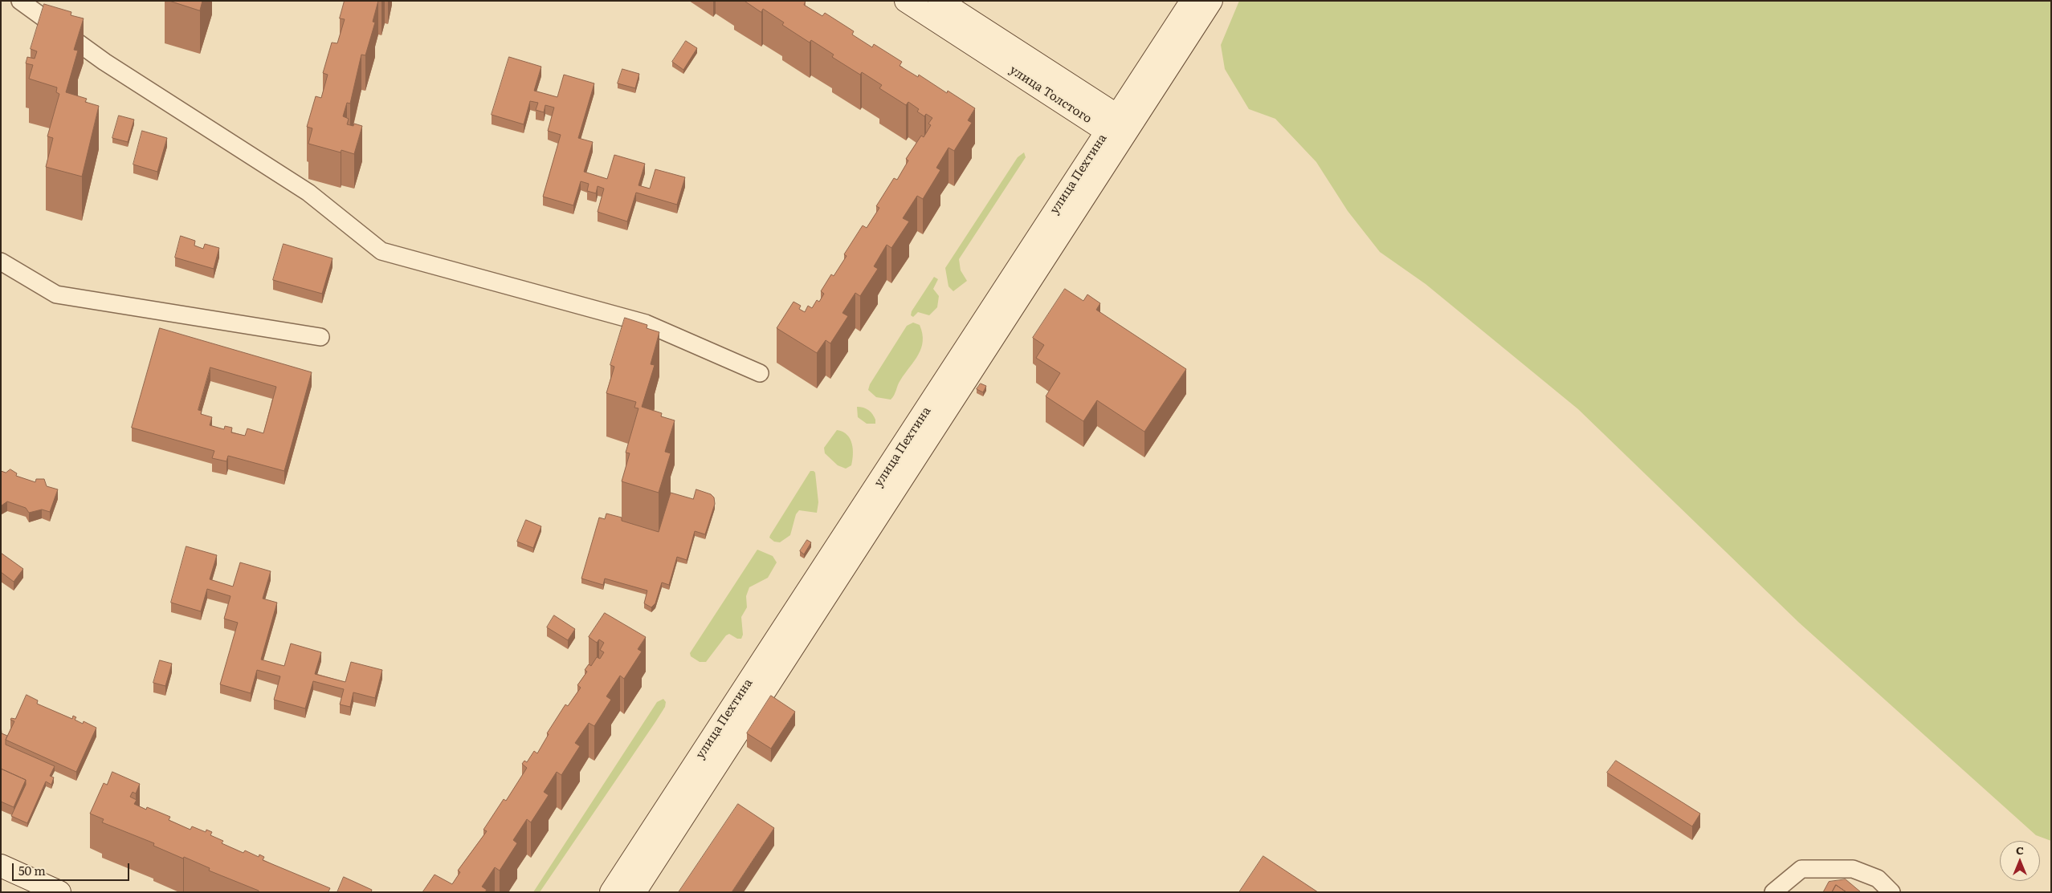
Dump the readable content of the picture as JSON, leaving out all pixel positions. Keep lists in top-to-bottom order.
{
  "streets": {
    "street": ["улица Толстого", "улица Пехтина"]
  },
  "crossings": [
    ["улица Толстого", "улица Пехтина"]
  ],
  "scale_bar": "50 m",
  "north": "top"
}
